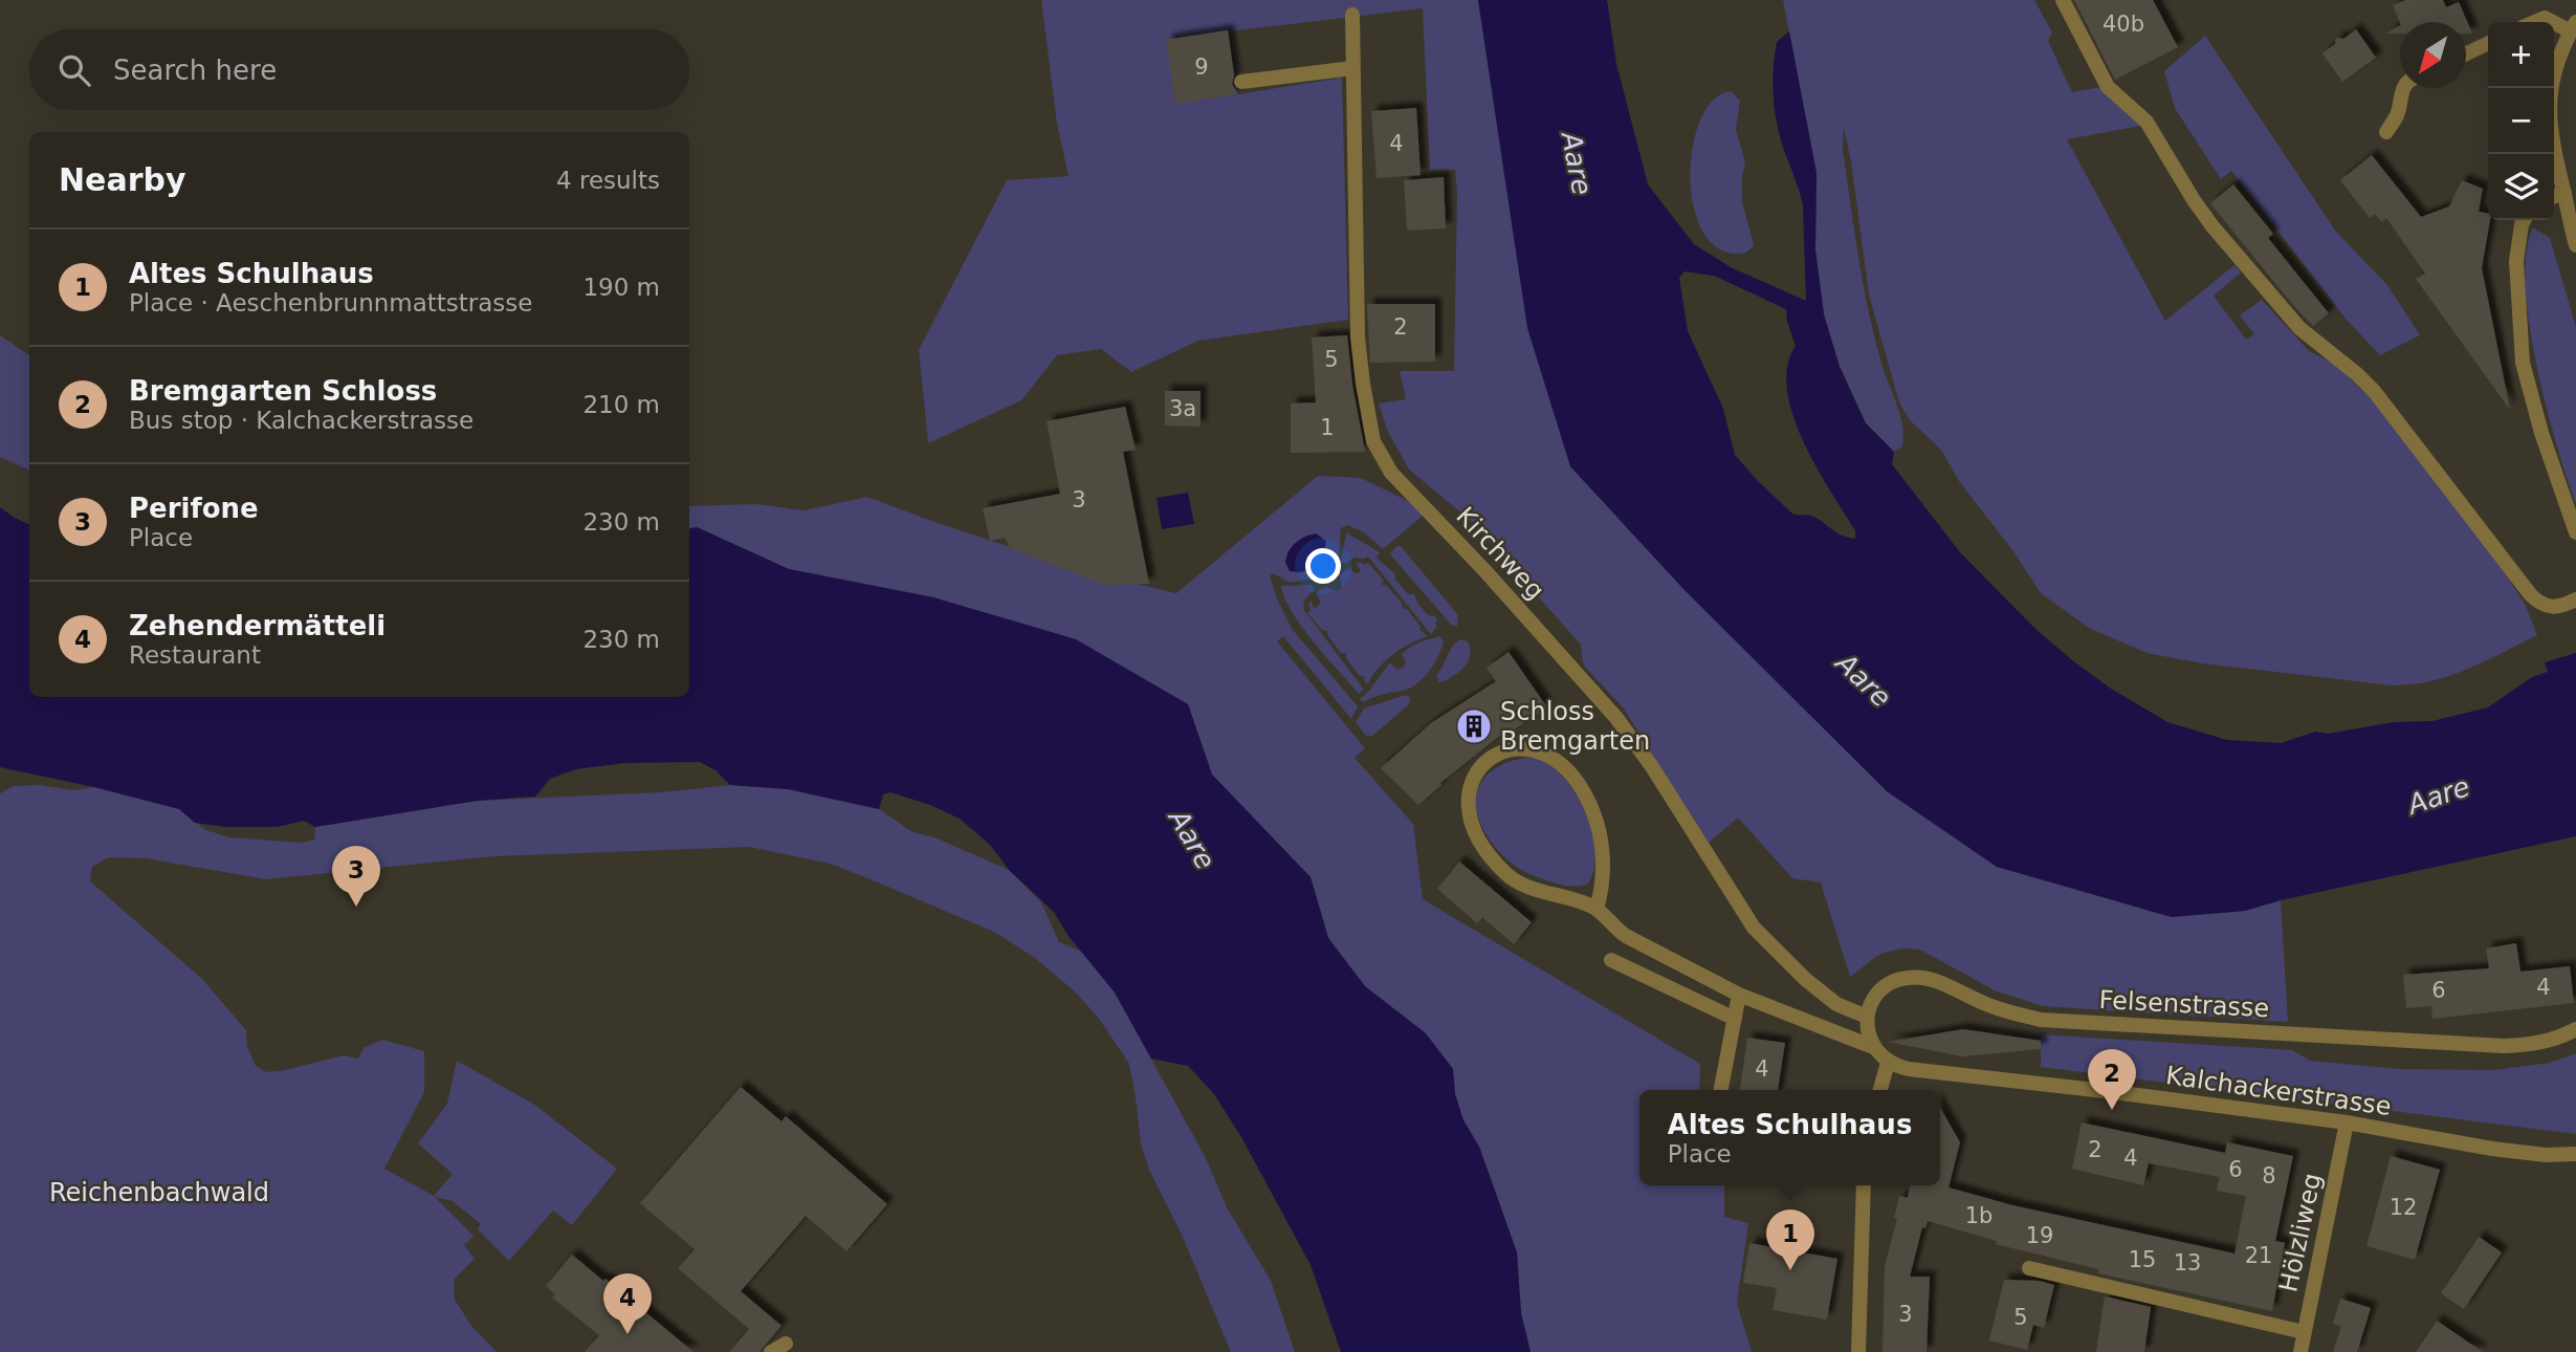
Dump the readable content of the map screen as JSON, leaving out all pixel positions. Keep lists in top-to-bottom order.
{
  "streets": {
    "street": [
      "Kirchweg",
      "Felsenstrasse",
      "Kalchackerstrasse",
      "Hölzliweg"
    ]
  },
  "crossings": [
    ["Kirchweg", "Felsenstrasse"],
    ["Kalchackerstrasse", "Hölzliweg"]
  ],
  "water": ["Aare"],
  "parks": ["Reichenbachwald"],
  "places": {
    "building": ["Schloss Bremgarten"]
  },
  "house_numbers": [
    "40b",
    "9",
    "4",
    "2",
    "5",
    "3a",
    "1",
    "3",
    "4",
    "6",
    "4",
    "2",
    "4",
    "6",
    "8",
    "12",
    "1b",
    "19",
    "21",
    "15",
    "13",
    "3",
    "5"
  ],
  "north": "bottom left",
  "page": {
    "map_buttons": ["+", "−"],
    "search": "Search here",
    "heading": ["Nearby", "4 results"],
    "list": [
      {
        "mark": "1",
        "name": "Altes Schulhaus",
        "note": "Place · Aeschenbrunnmattstrasse",
        "value": "190 m"
      },
      {
        "mark": "2",
        "name": "Bremgarten Schloss",
        "note": "Bus stop · Kalchackerstrasse",
        "value": "210 m"
      },
      {
        "mark": "3",
        "name": "Perifone",
        "note": "Place",
        "value": "230 m"
      },
      {
        "mark": "4",
        "name": "Zehendermätteli",
        "note": "Restaurant",
        "value": "230 m"
      }
    ],
    "pins": [
      "3",
      "2",
      "1",
      "4"
    ],
    "popup": ["Altes Schulhaus", "Place"]
  }
}
